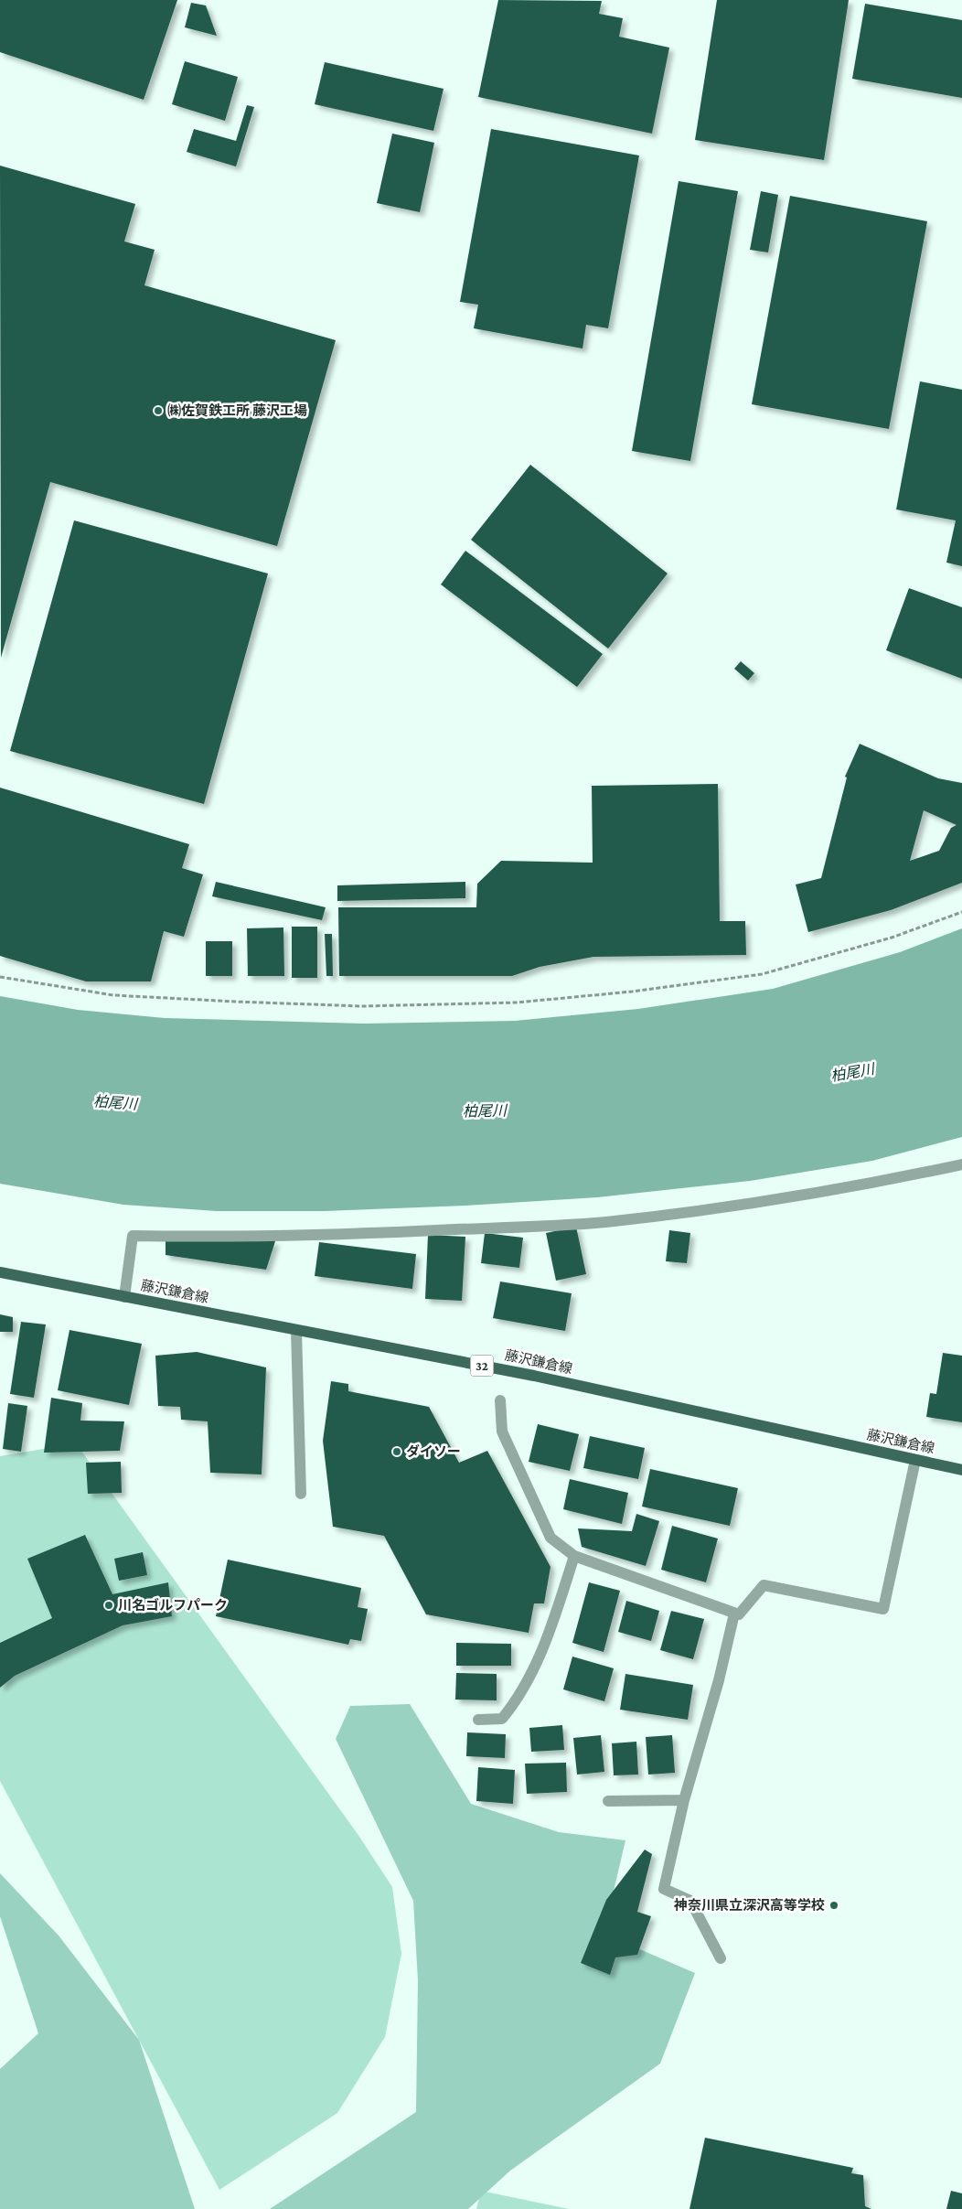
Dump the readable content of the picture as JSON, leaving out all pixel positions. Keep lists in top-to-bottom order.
{
  "streets": {
    "main road": ["藤沢鎌倉線", "32"]
  },
  "water": ["柏尾川"],
  "places": [
    "㈱佐賀鉄工所 藤沢工場",
    "ダイソー",
    "川名ゴルフパーク",
    "神奈川県立深沢高等学校"
  ]
}
